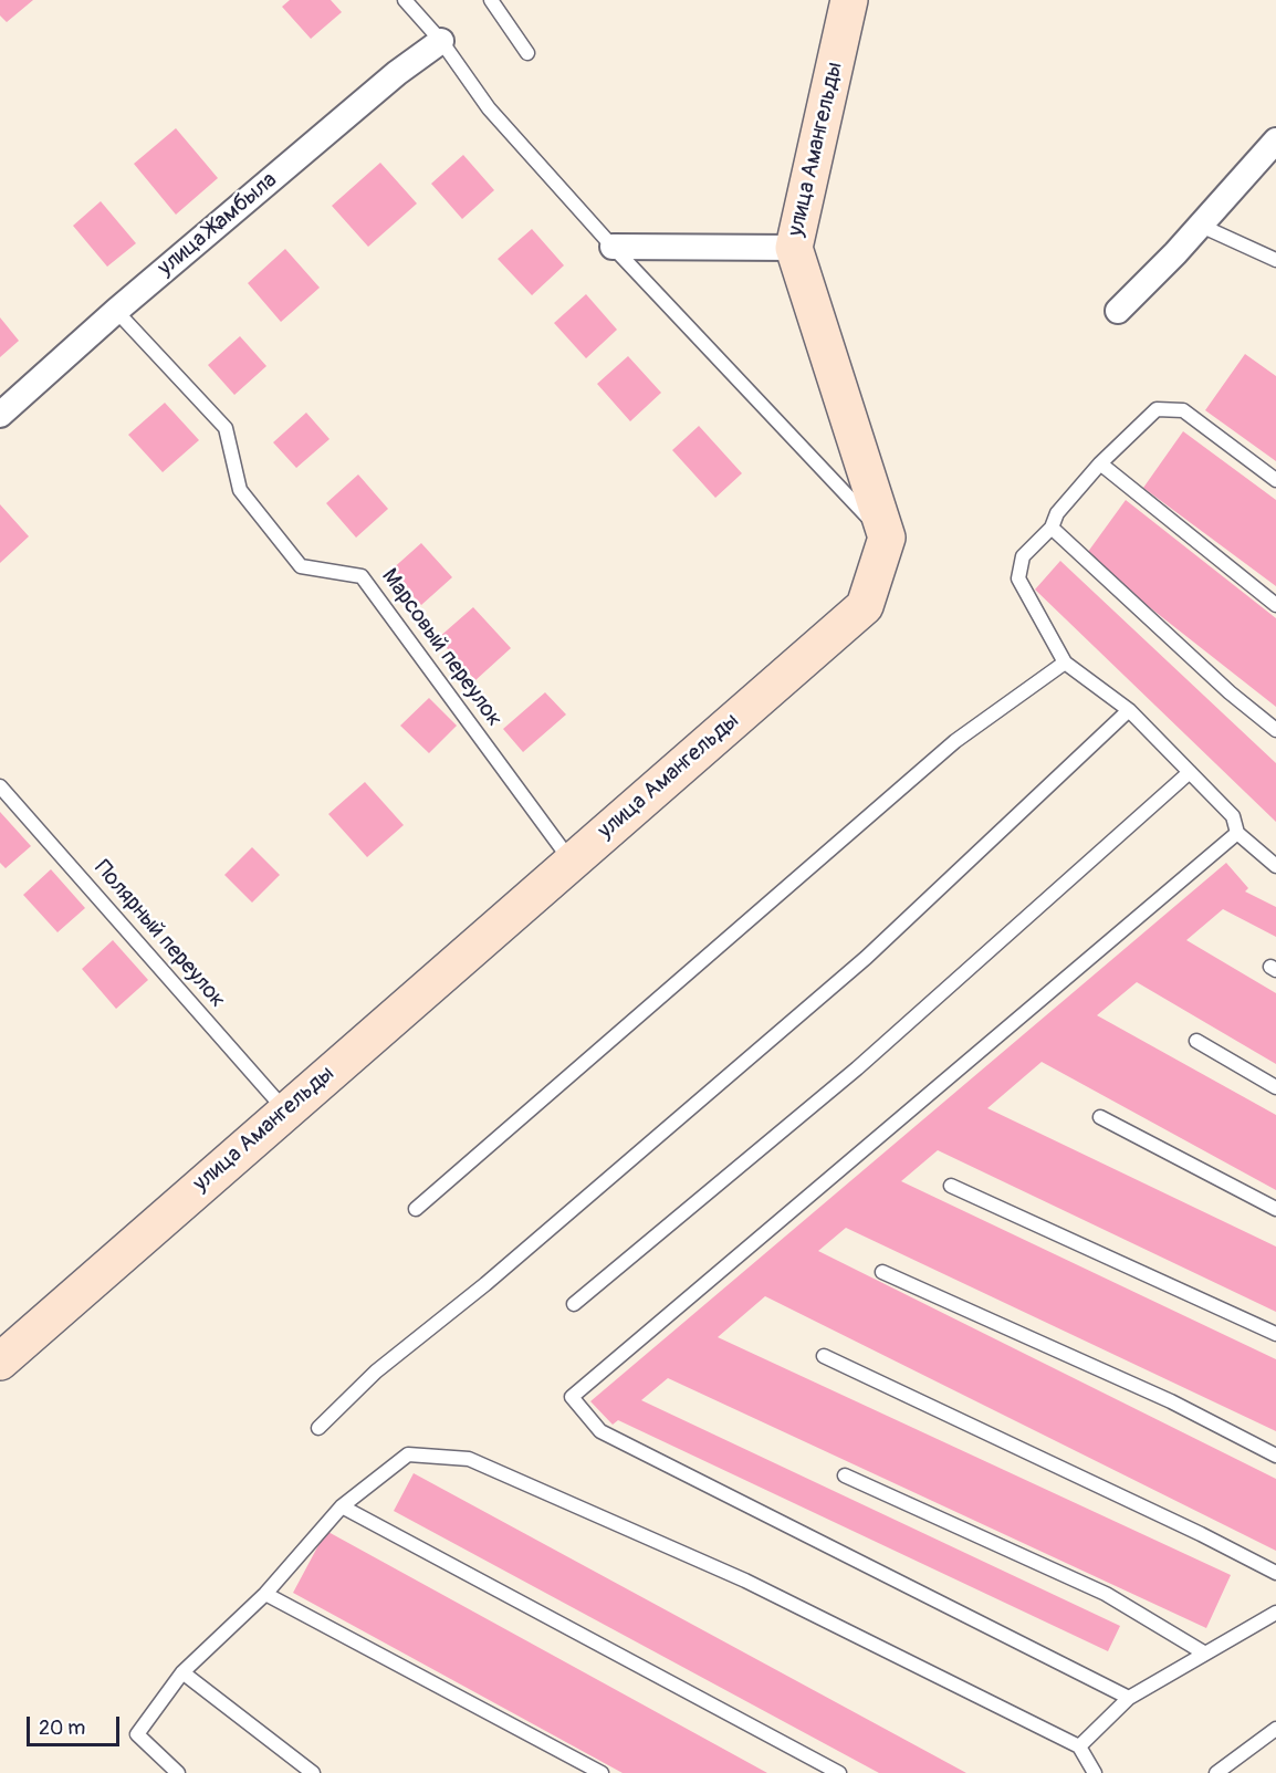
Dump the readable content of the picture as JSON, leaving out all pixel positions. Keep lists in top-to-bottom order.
{
  "streets": {
    "street": ["улица Амангельды", "улица Жамбыла"],
    "lane": ["Марсовый переулок", "Полярный переулок"]
  },
  "crossings": [
    ["улица Амангельды", "Марсовый переулок"],
    ["улица Амангельды", "Полярный переулок"],
    ["улица Жамбыла", "Марсовый переулок"]
  ],
  "scale_bar": "20 m"
}
